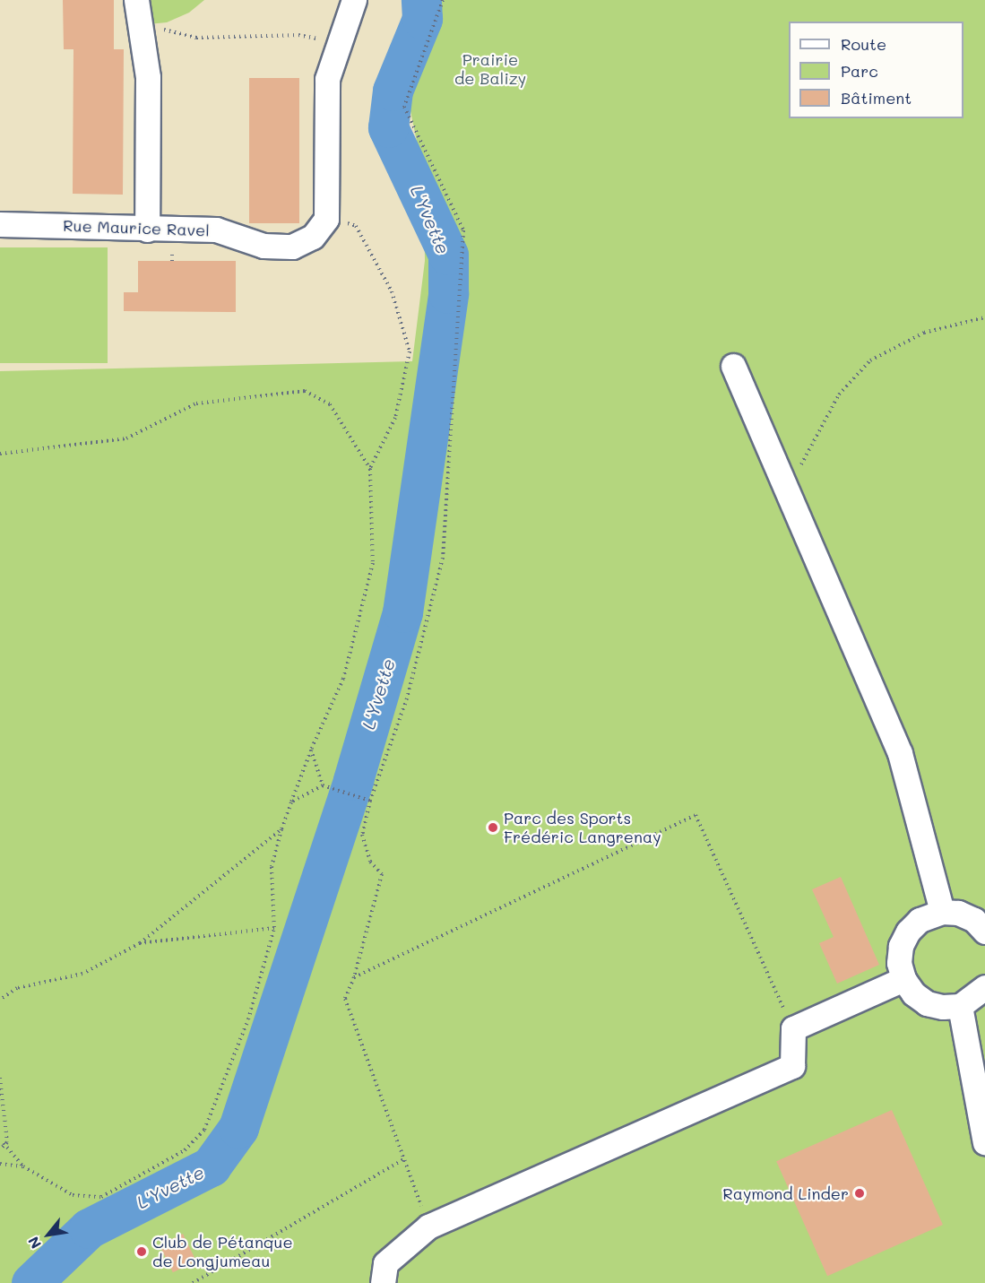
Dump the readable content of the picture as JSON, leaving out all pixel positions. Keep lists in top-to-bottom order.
{
  "streets": {
    "lane": ["Rue Maurice Ravel"]
  },
  "water": ["L'Yvette"],
  "parks": ["Prairie de Balizy"],
  "places": ["Parc des Sports Frédéric Langrenay", "Raymond Linder", "Club de Pétanque de Longjumeau"],
  "legend": ["Route", "Parc", "Bâtiment"],
  "north": "bottom left"
}
